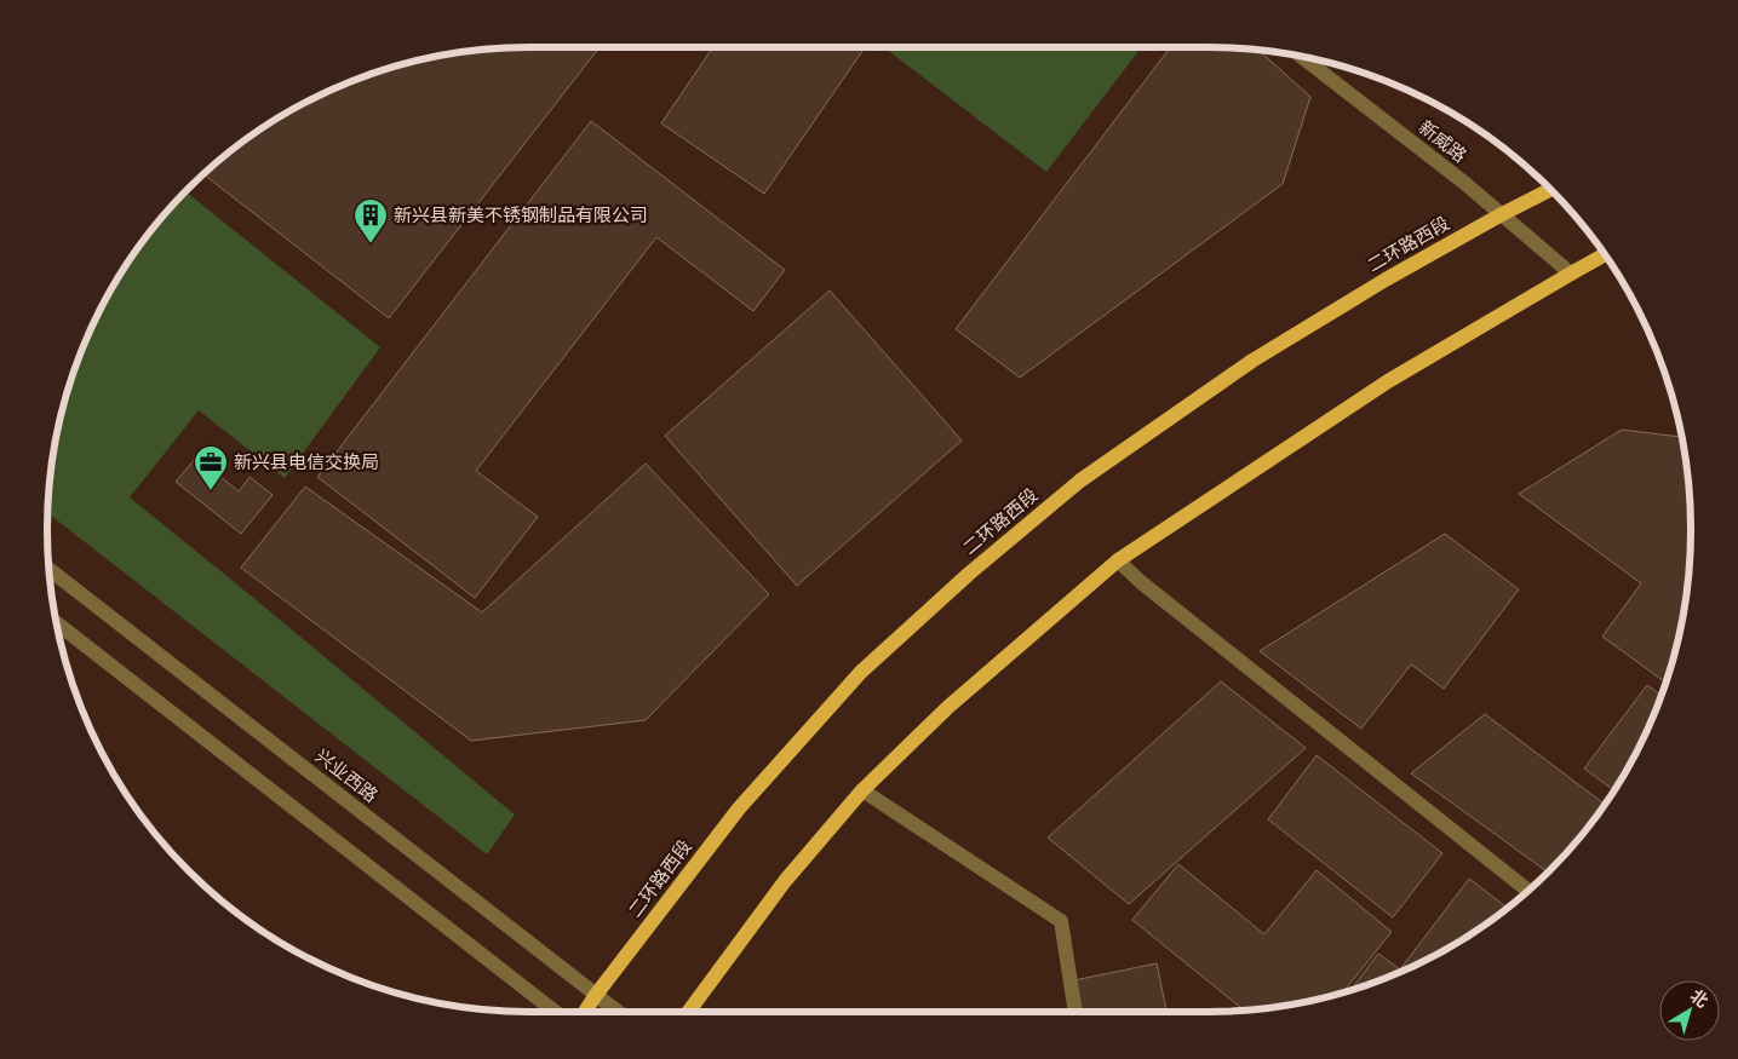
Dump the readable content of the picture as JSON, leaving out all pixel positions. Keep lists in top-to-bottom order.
{
  "streets": {
    "main road": ["二环路西段"],
    "street": ["新威路", "兴业西路"]
  },
  "crossings": [
    ["新威路", "二环路西段"],
    ["二环路西段", "兴业西路"]
  ],
  "places": {
    "building": ["新兴县新美不锈钢制品有限公司"],
    "office": ["新兴县电信交换局"]
  },
  "north": "top right"
}
